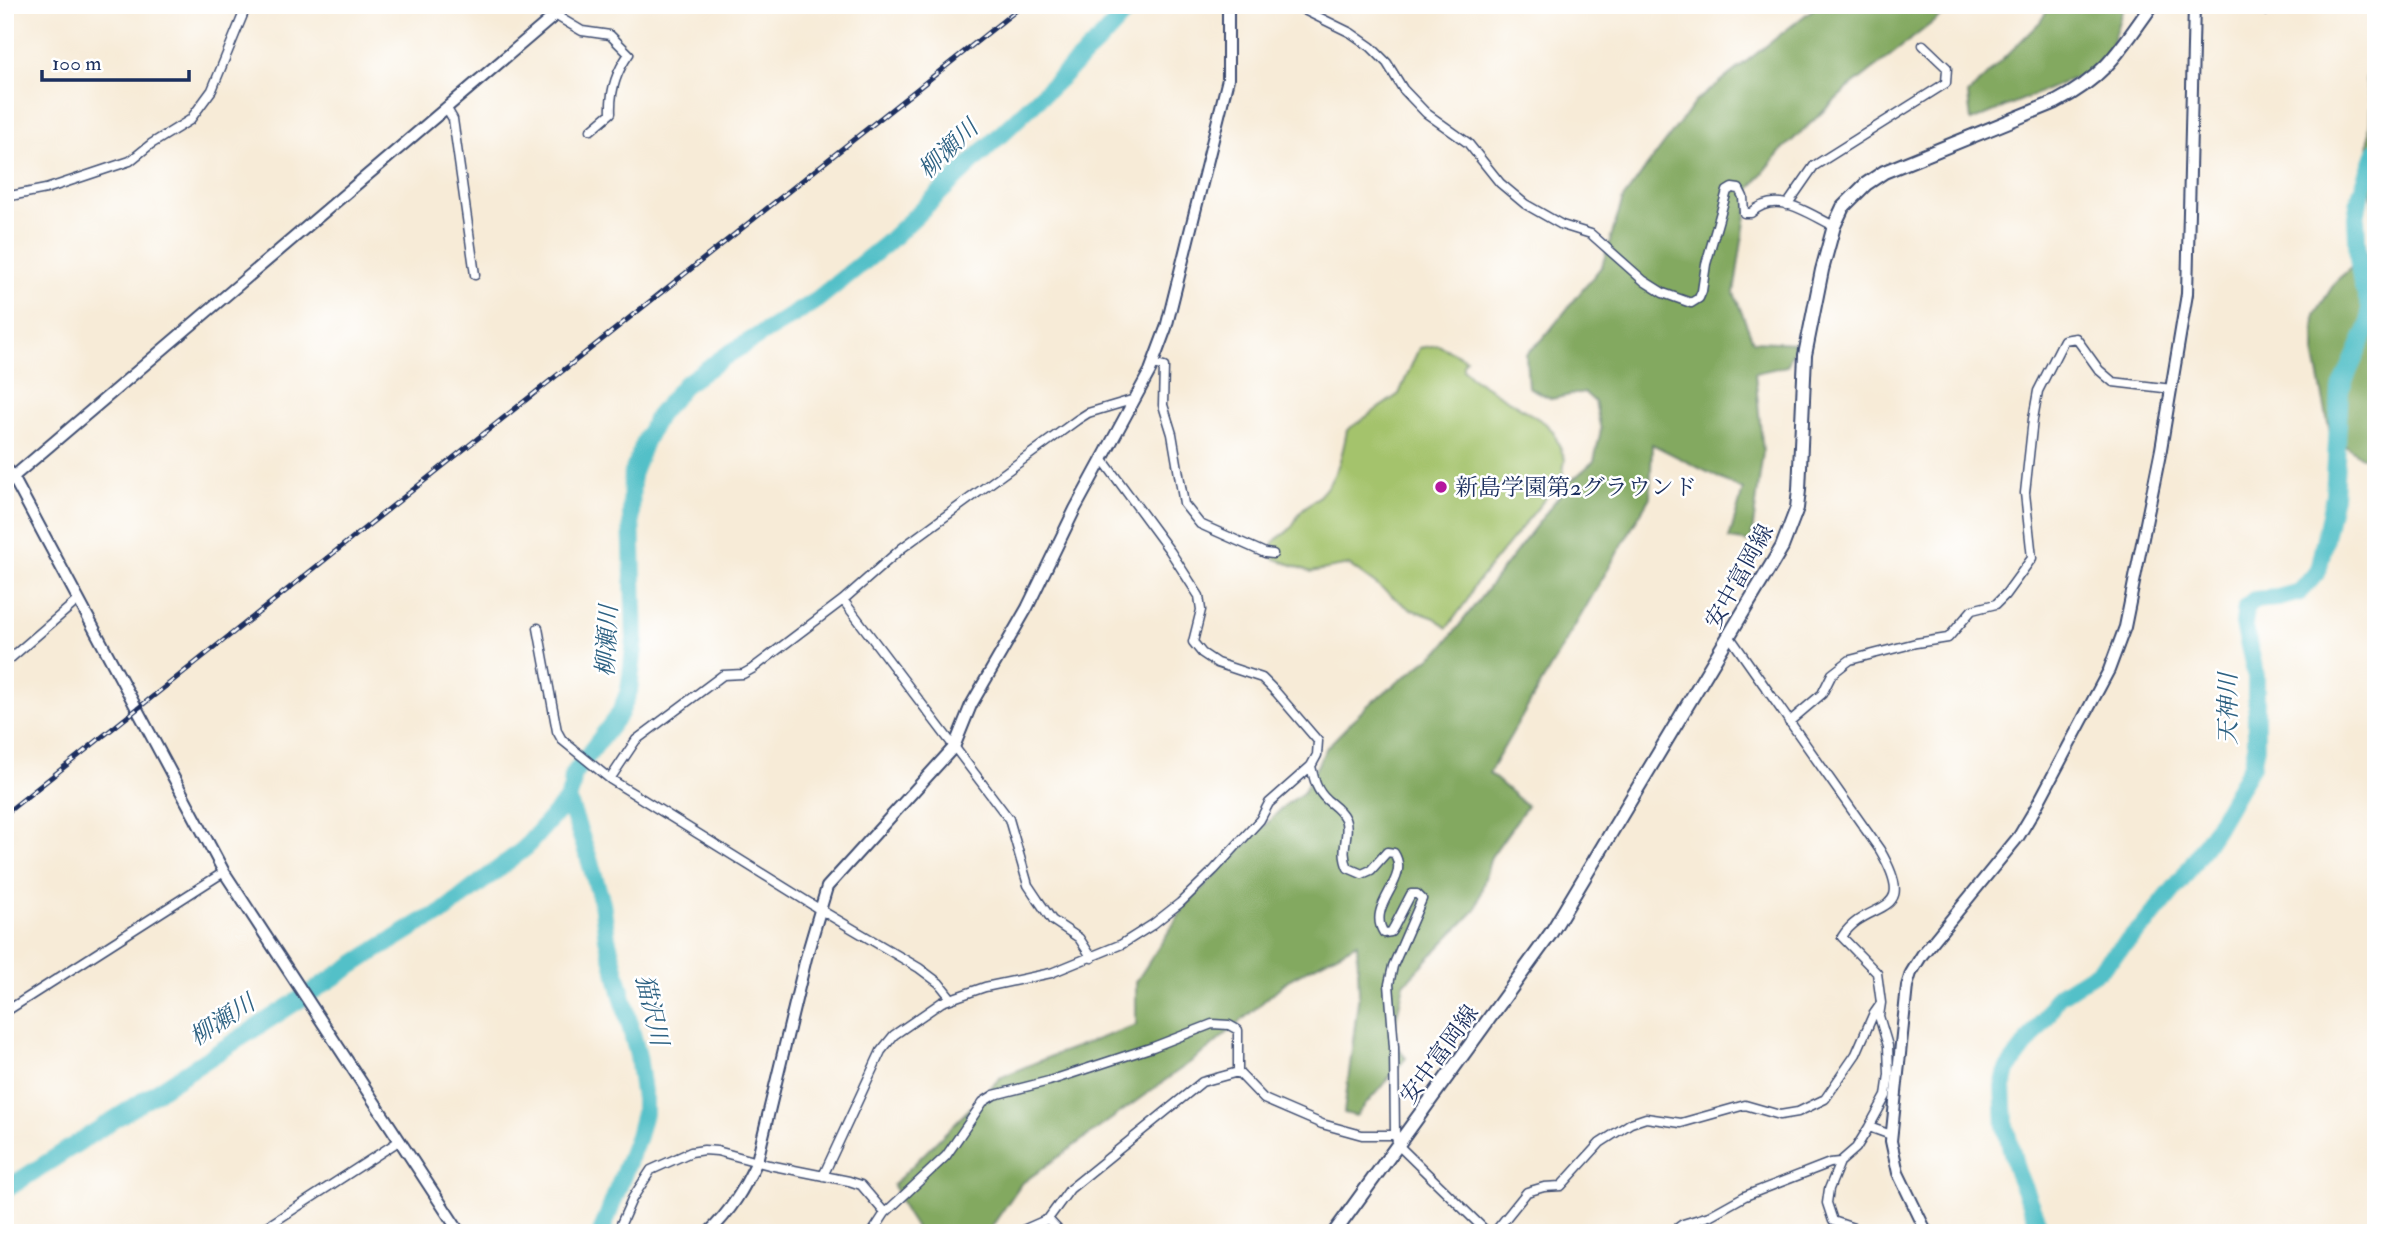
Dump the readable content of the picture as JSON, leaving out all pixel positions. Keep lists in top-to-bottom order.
{
  "streets": {
    "main road": ["安中富岡線"]
  },
  "water": ["柳瀬川", "天神川", "猫沢川"],
  "places": ["新島学園第2グラウンド"],
  "scale_bar": "100 m"
}
